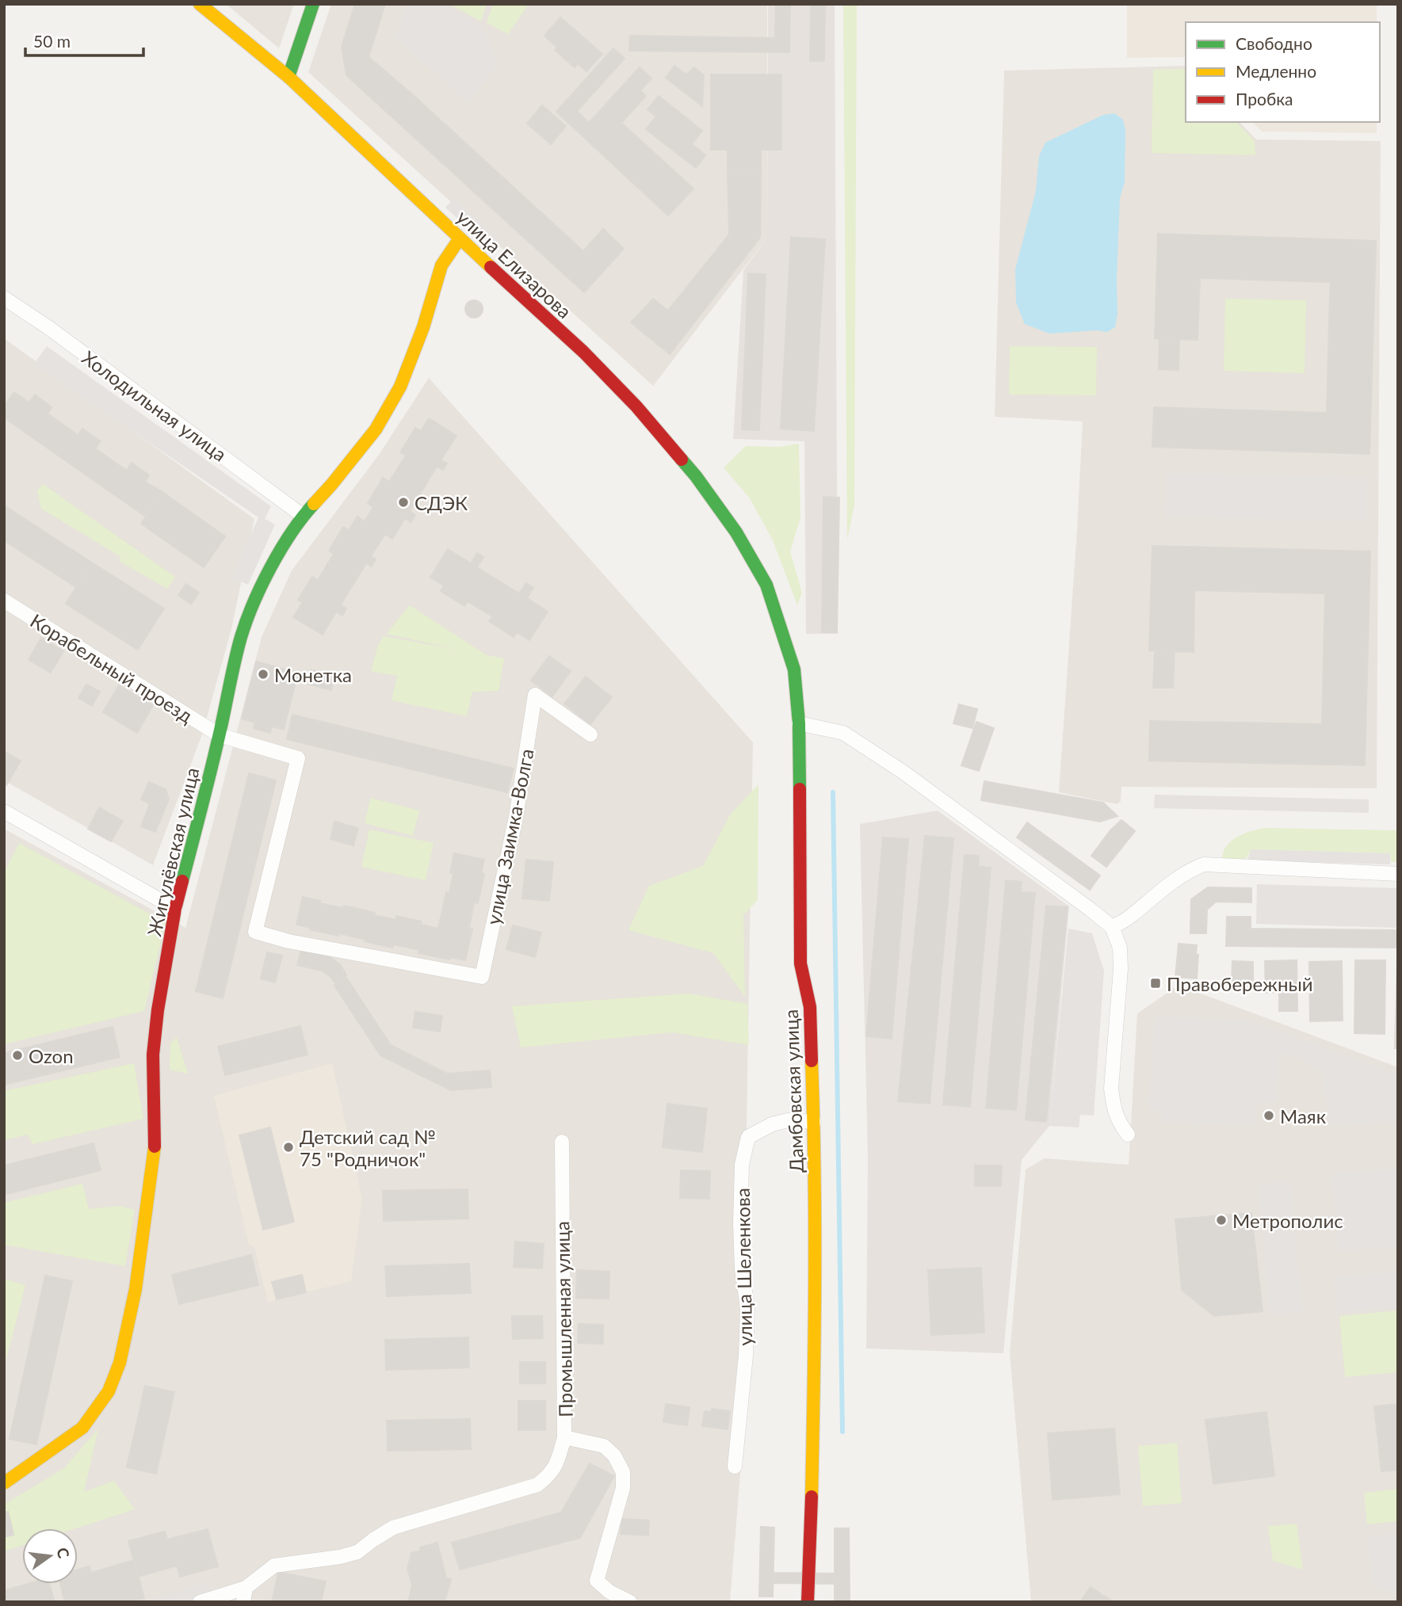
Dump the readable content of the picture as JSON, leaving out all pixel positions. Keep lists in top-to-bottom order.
{
  "streets": {
    "street": [
      "улица Елизарова",
      "Холодильная улица",
      "Корабельный проезд",
      "улица Заимка-Волга",
      "Жигулёвская улица",
      "Дамбовская улица",
      "улица Шеленкова",
      "Промышленная улица"
    ]
  },
  "crossings": [
    ["улица Елизарова", "Жигулёвская улица"],
    ["улица Елизарова", "Дамбовская улица"],
    ["Холодильная улица", "Жигулёвская улица"],
    ["Корабельный проезд", "улица Заимка-Волга"],
    ["Корабельный проезд", "Жигулёвская улица"],
    ["Дамбовская улица", "улица Шеленкова"]
  ],
  "places": {
    "other": [
      "СДЭК",
      "Монетка",
      "Ozon",
      "Маяк",
      "Детский сад № 75 \"Родничок\"",
      "Метрополис"
    ],
    "transit": ["Правобережный"]
  },
  "legend": ["Свободно", "Медленно", "Пробка"],
  "scale_bar": "50 m",
  "north": "right"
}
